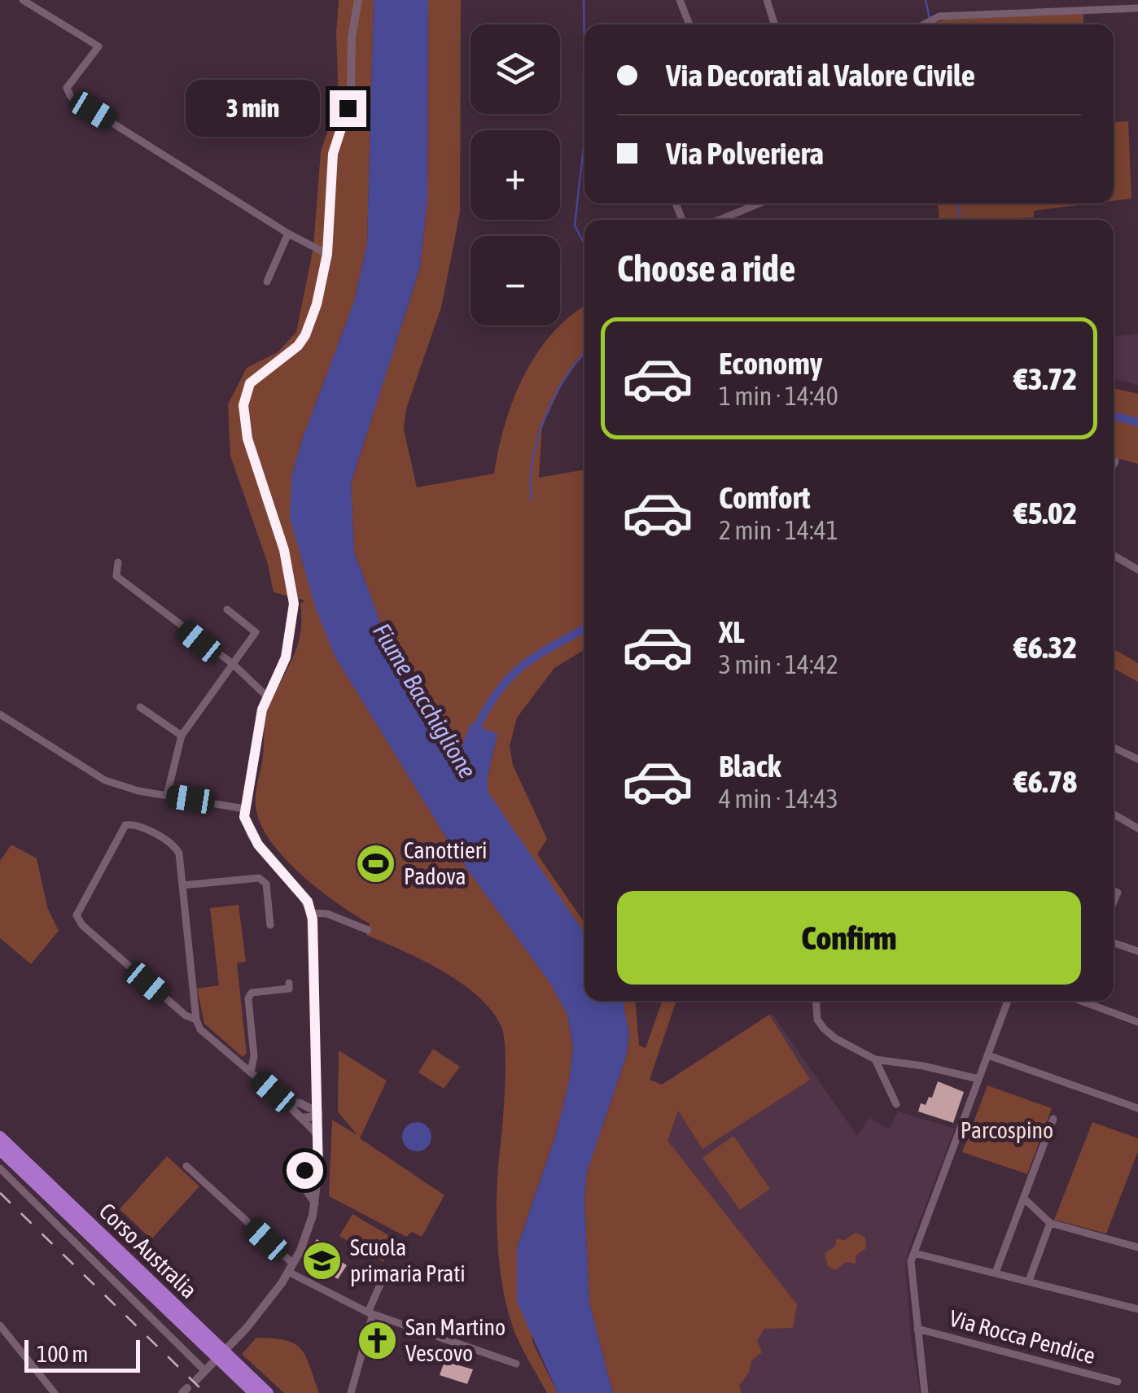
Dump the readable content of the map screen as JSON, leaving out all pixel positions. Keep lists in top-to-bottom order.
{
  "streets": {
    "highway": ["Corso Australia"],
    "street": ["Via Rocca Pendice"]
  },
  "water": ["Fiume Bacchiglione"],
  "parks": ["Parcospino"],
  "places": {
    "sports": ["Canottieri Padova"],
    "school or university": ["Scuola primaria Prati"],
    "church": ["San Martino Vescovo"]
  },
  "scale_bar": "100 m",
  "page": {
    "map_buttons": ["+", "−"],
    "banner": ["Via Decorati al Valore Civile", "Via Polveriera"],
    "bubble": "3 min",
    "heading": "Choose a ride",
    "list": [
      {
        "name": "Economy",
        "note": "1 min · 14:40",
        "value": "€3.72"
      },
      {
        "name": "Comfort",
        "note": "2 min · 14:41",
        "value": "€5.02"
      },
      {
        "name": "XL",
        "note": "3 min · 14:42",
        "value": "€6.32"
      },
      {
        "name": "Black",
        "note": "4 min · 14:43",
        "value": "€6.78"
      }
    ],
    "buttons": "Confirm",
    "scale": "100 m"
  }
}
